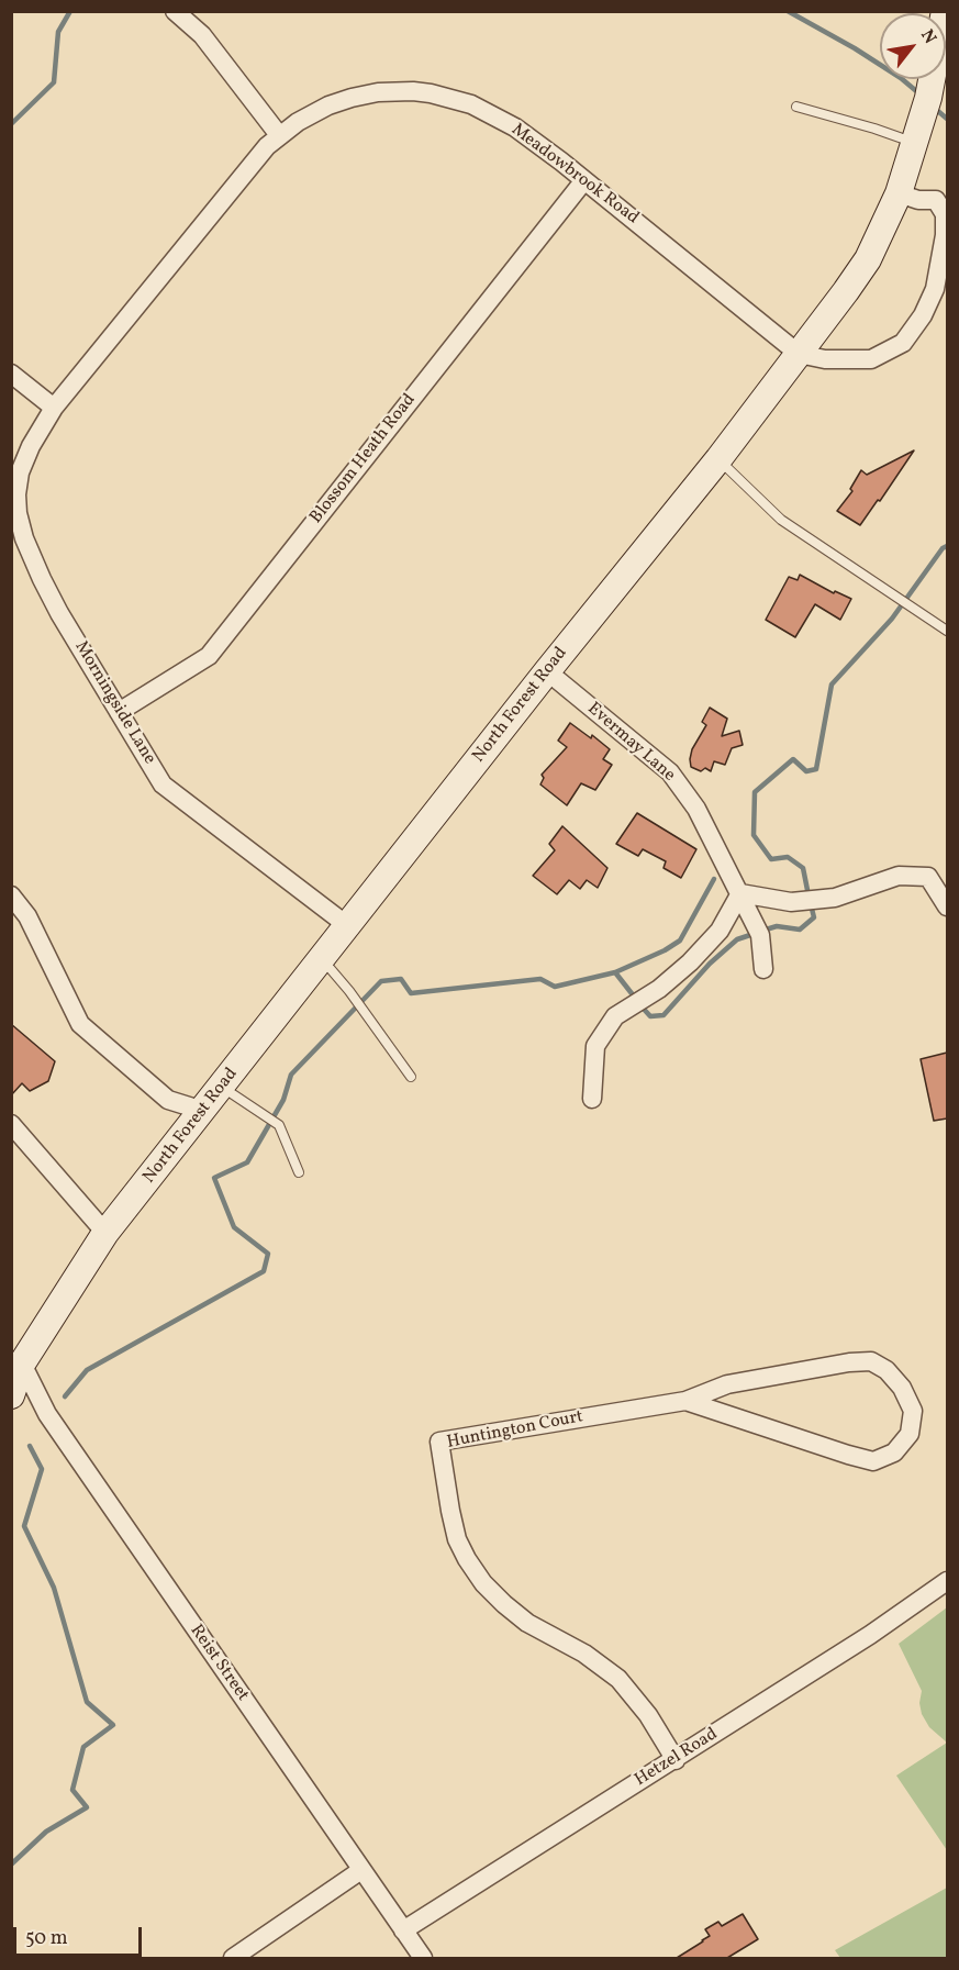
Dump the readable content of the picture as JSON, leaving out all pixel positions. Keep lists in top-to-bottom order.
{
  "streets": {
    "main road": ["North Forest Road"],
    "street": [
      "Meadowbrook Road",
      "Blossom Heath Road",
      "Morningside Lane",
      "Evermay Lane",
      "Huntington Court",
      "Reist Street",
      "Hetzel Road"
    ]
  },
  "crossings": [
    ["Meadowbrook Road", "Blossom Heath Road"],
    ["Meadowbrook Road", "Morningside Lane"],
    ["Meadowbrook Road", "North Forest Road"],
    ["Blossom Heath Road", "Morningside Lane"],
    ["Morningside Lane", "North Forest Road"],
    ["North Forest Road", "Evermay Lane"],
    ["North Forest Road", "Reist Street"],
    ["Huntington Court", "Hetzel Road"],
    ["Reist Street", "Hetzel Road"]
  ],
  "scale_bar": "50 m",
  "north": "top right"
}
